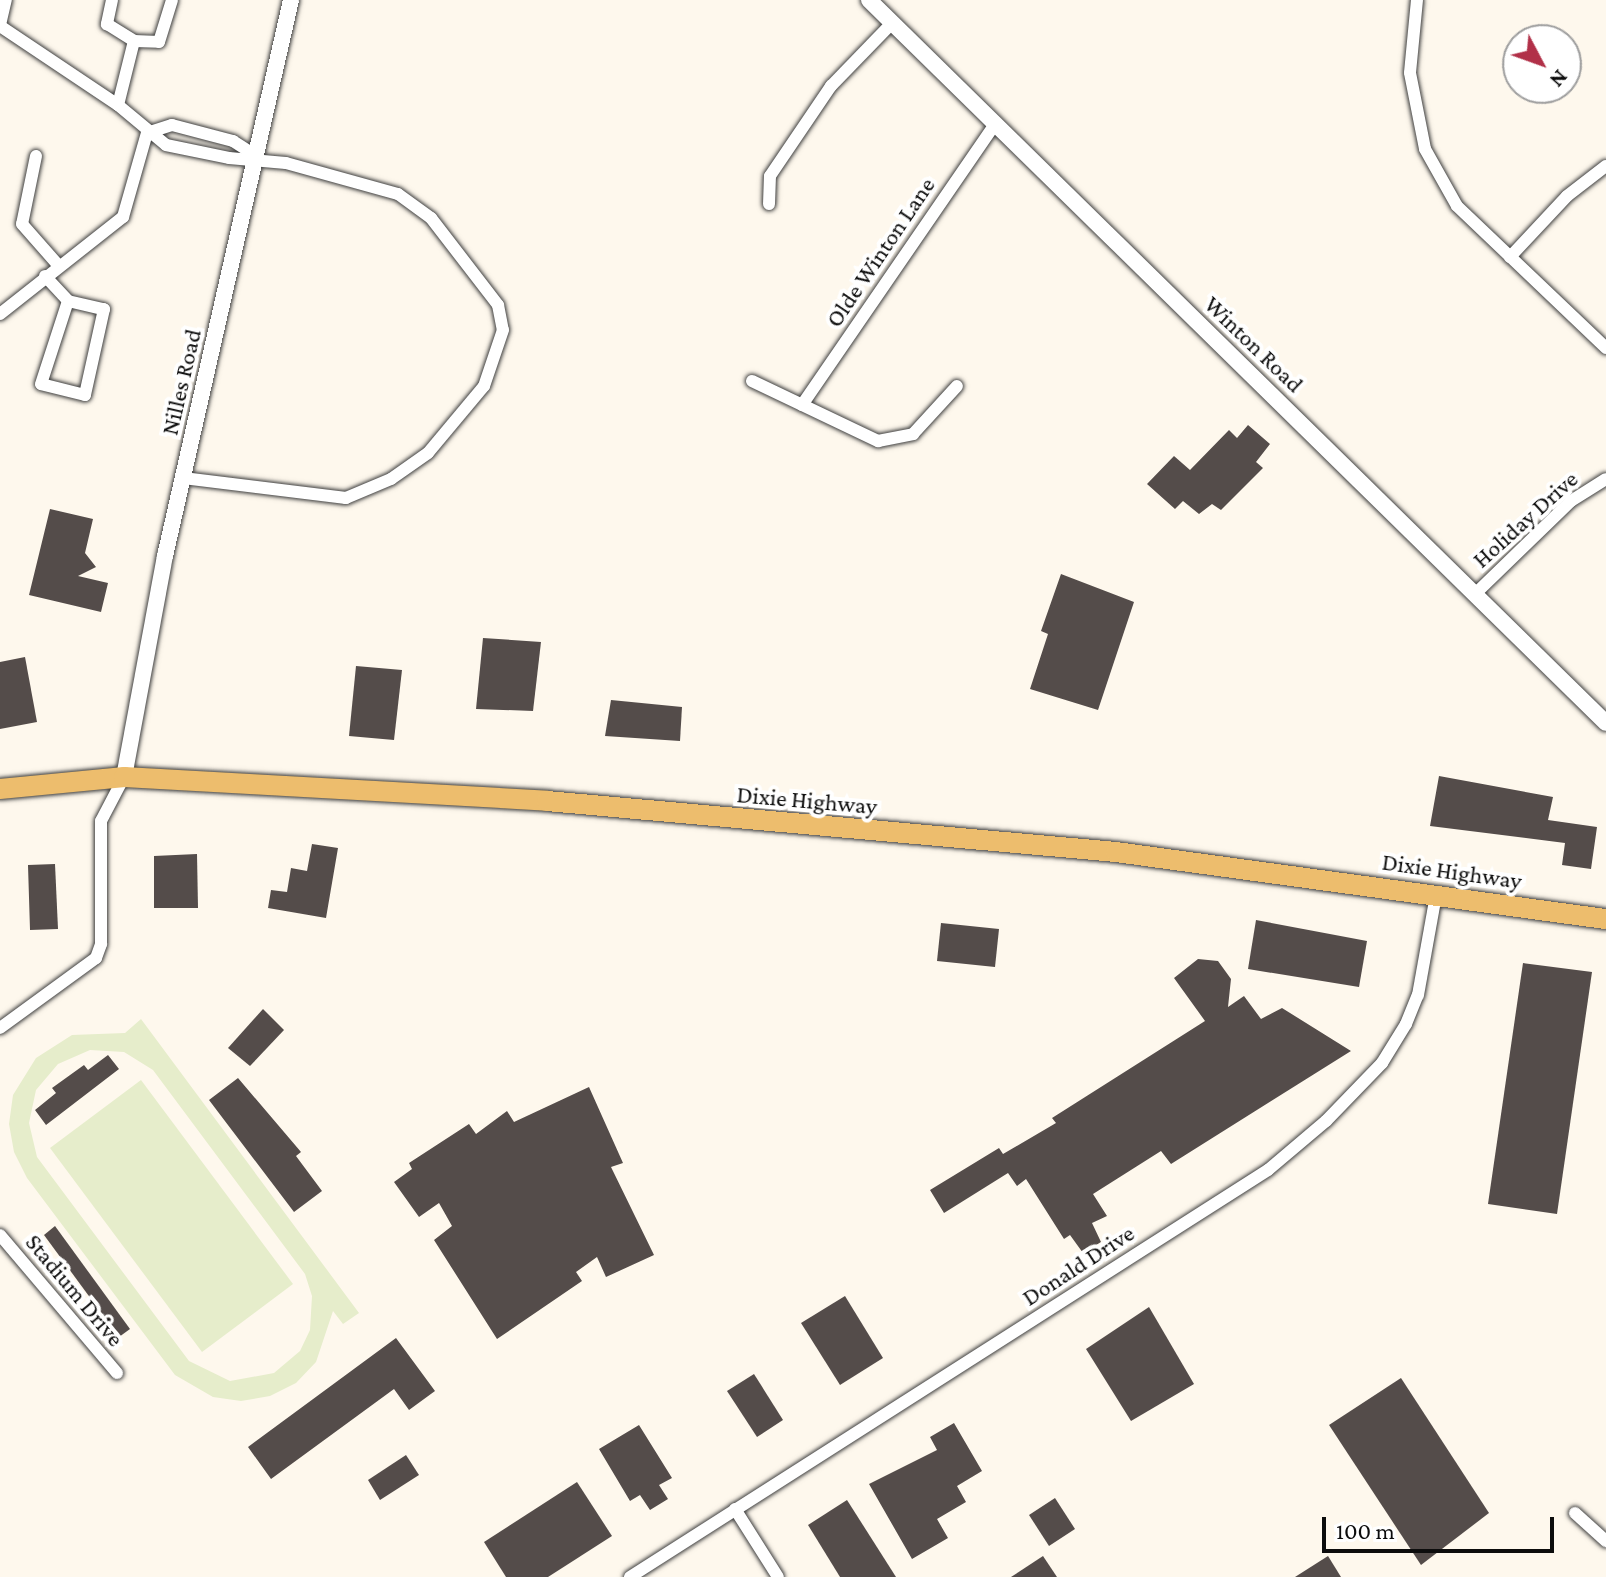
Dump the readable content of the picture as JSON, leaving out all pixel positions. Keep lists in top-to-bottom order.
{
  "streets": {
    "main road": ["Dixie Highway"],
    "street": [
      "Olde Winton Lane",
      "Winton Road",
      "Nilles Road",
      "Holiday Drive",
      "Donald Drive",
      "Stadium Drive"
    ]
  },
  "crossings": [
    ["Olde Winton Lane", "Winton Road"],
    ["Winton Road", "Holiday Drive"],
    ["Nilles Road", "Dixie Highway"],
    ["Dixie Highway", "Donald Drive"]
  ],
  "scale_bar": "100 m",
  "north": "bottom right"
}
